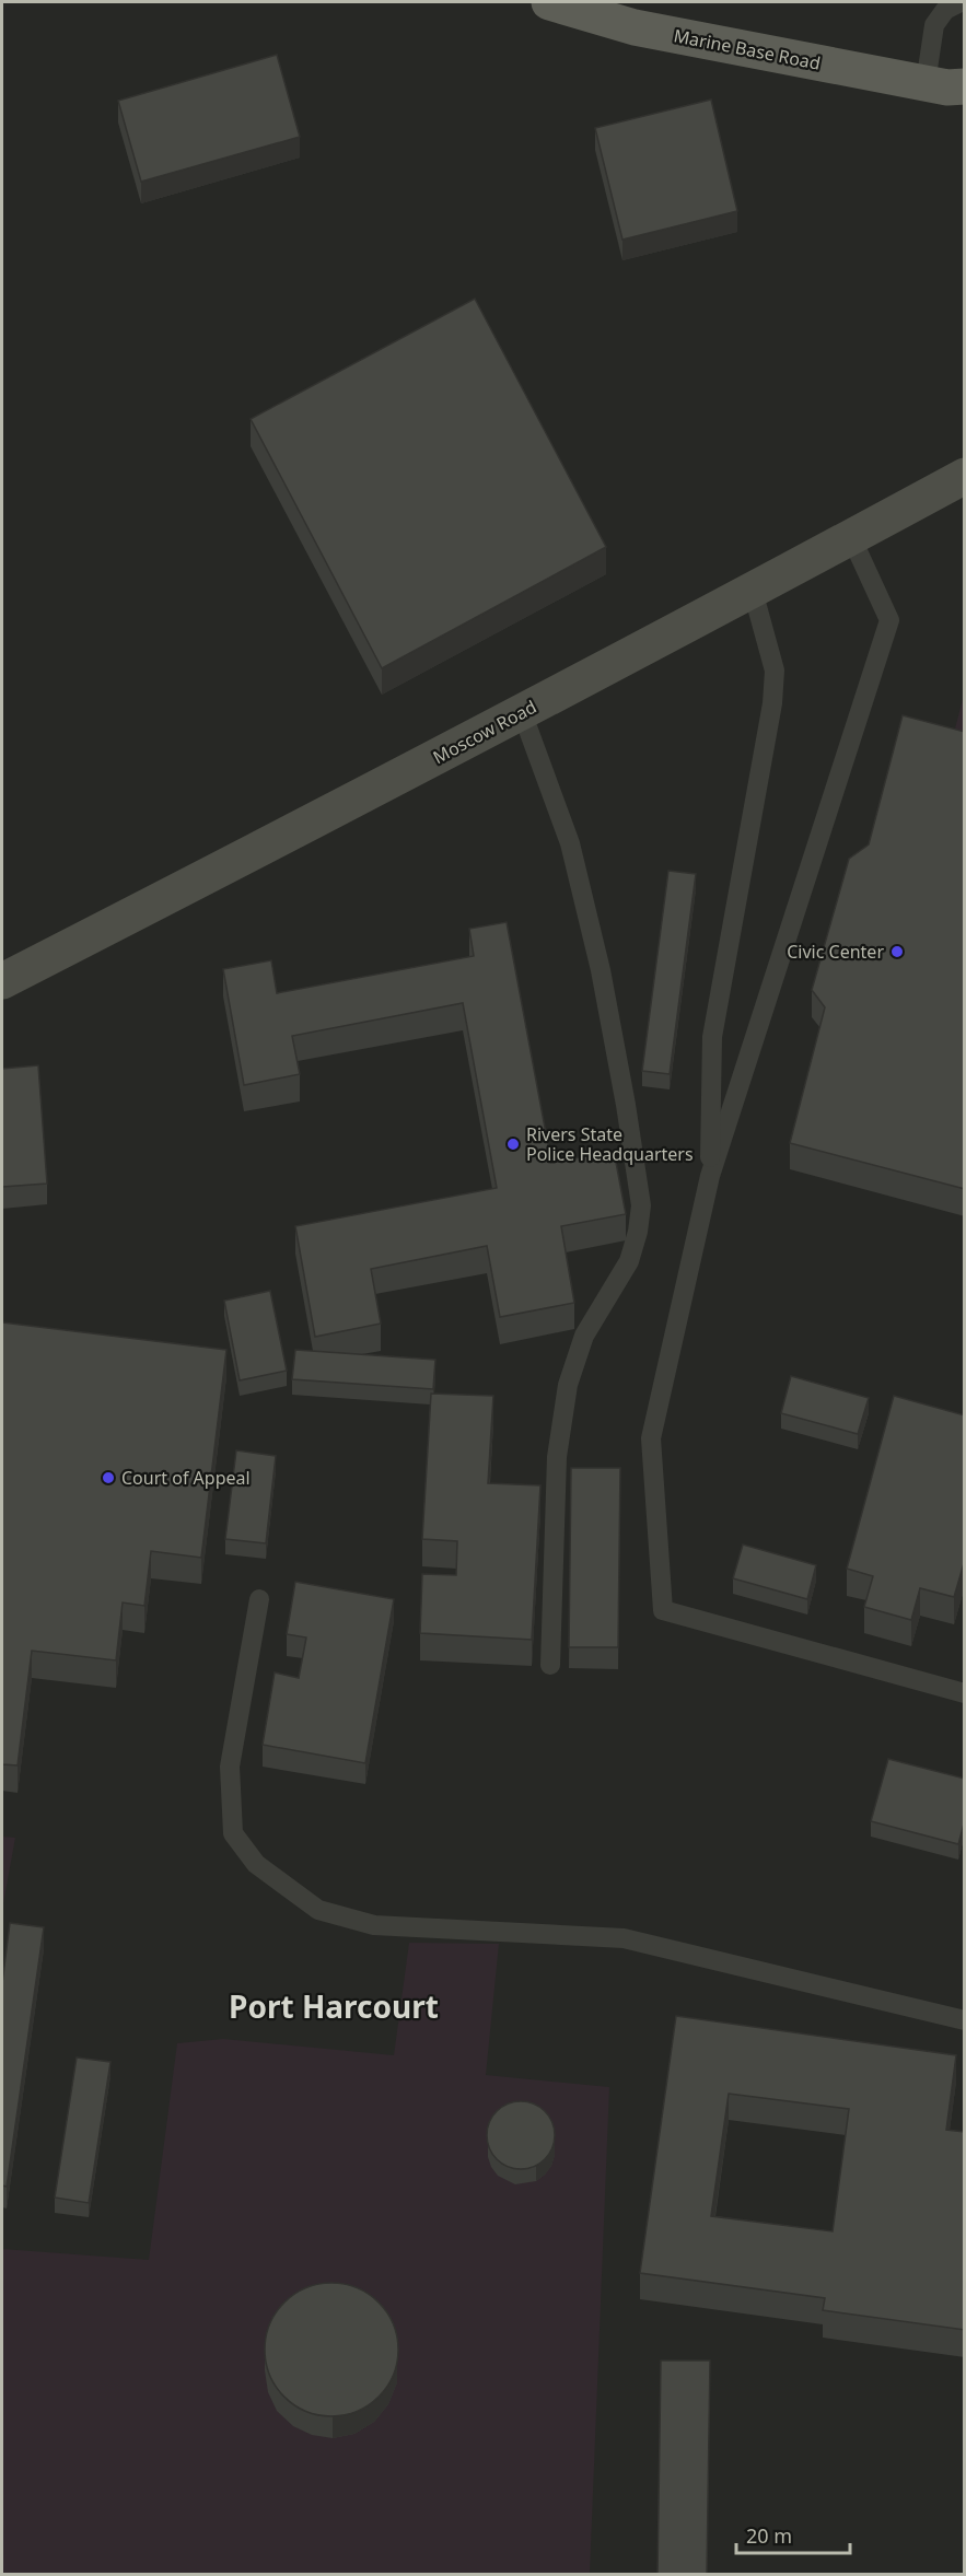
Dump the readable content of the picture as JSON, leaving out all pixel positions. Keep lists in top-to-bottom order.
{
  "streets": {
    "main road": ["Marine Base Road"],
    "street": ["Moscow Road"]
  },
  "districts": ["Port Harcourt"],
  "places": ["Civic Center", "Rivers State Police Headquarters", "Court of Appeal"],
  "scale_bar": "20 m"
}
